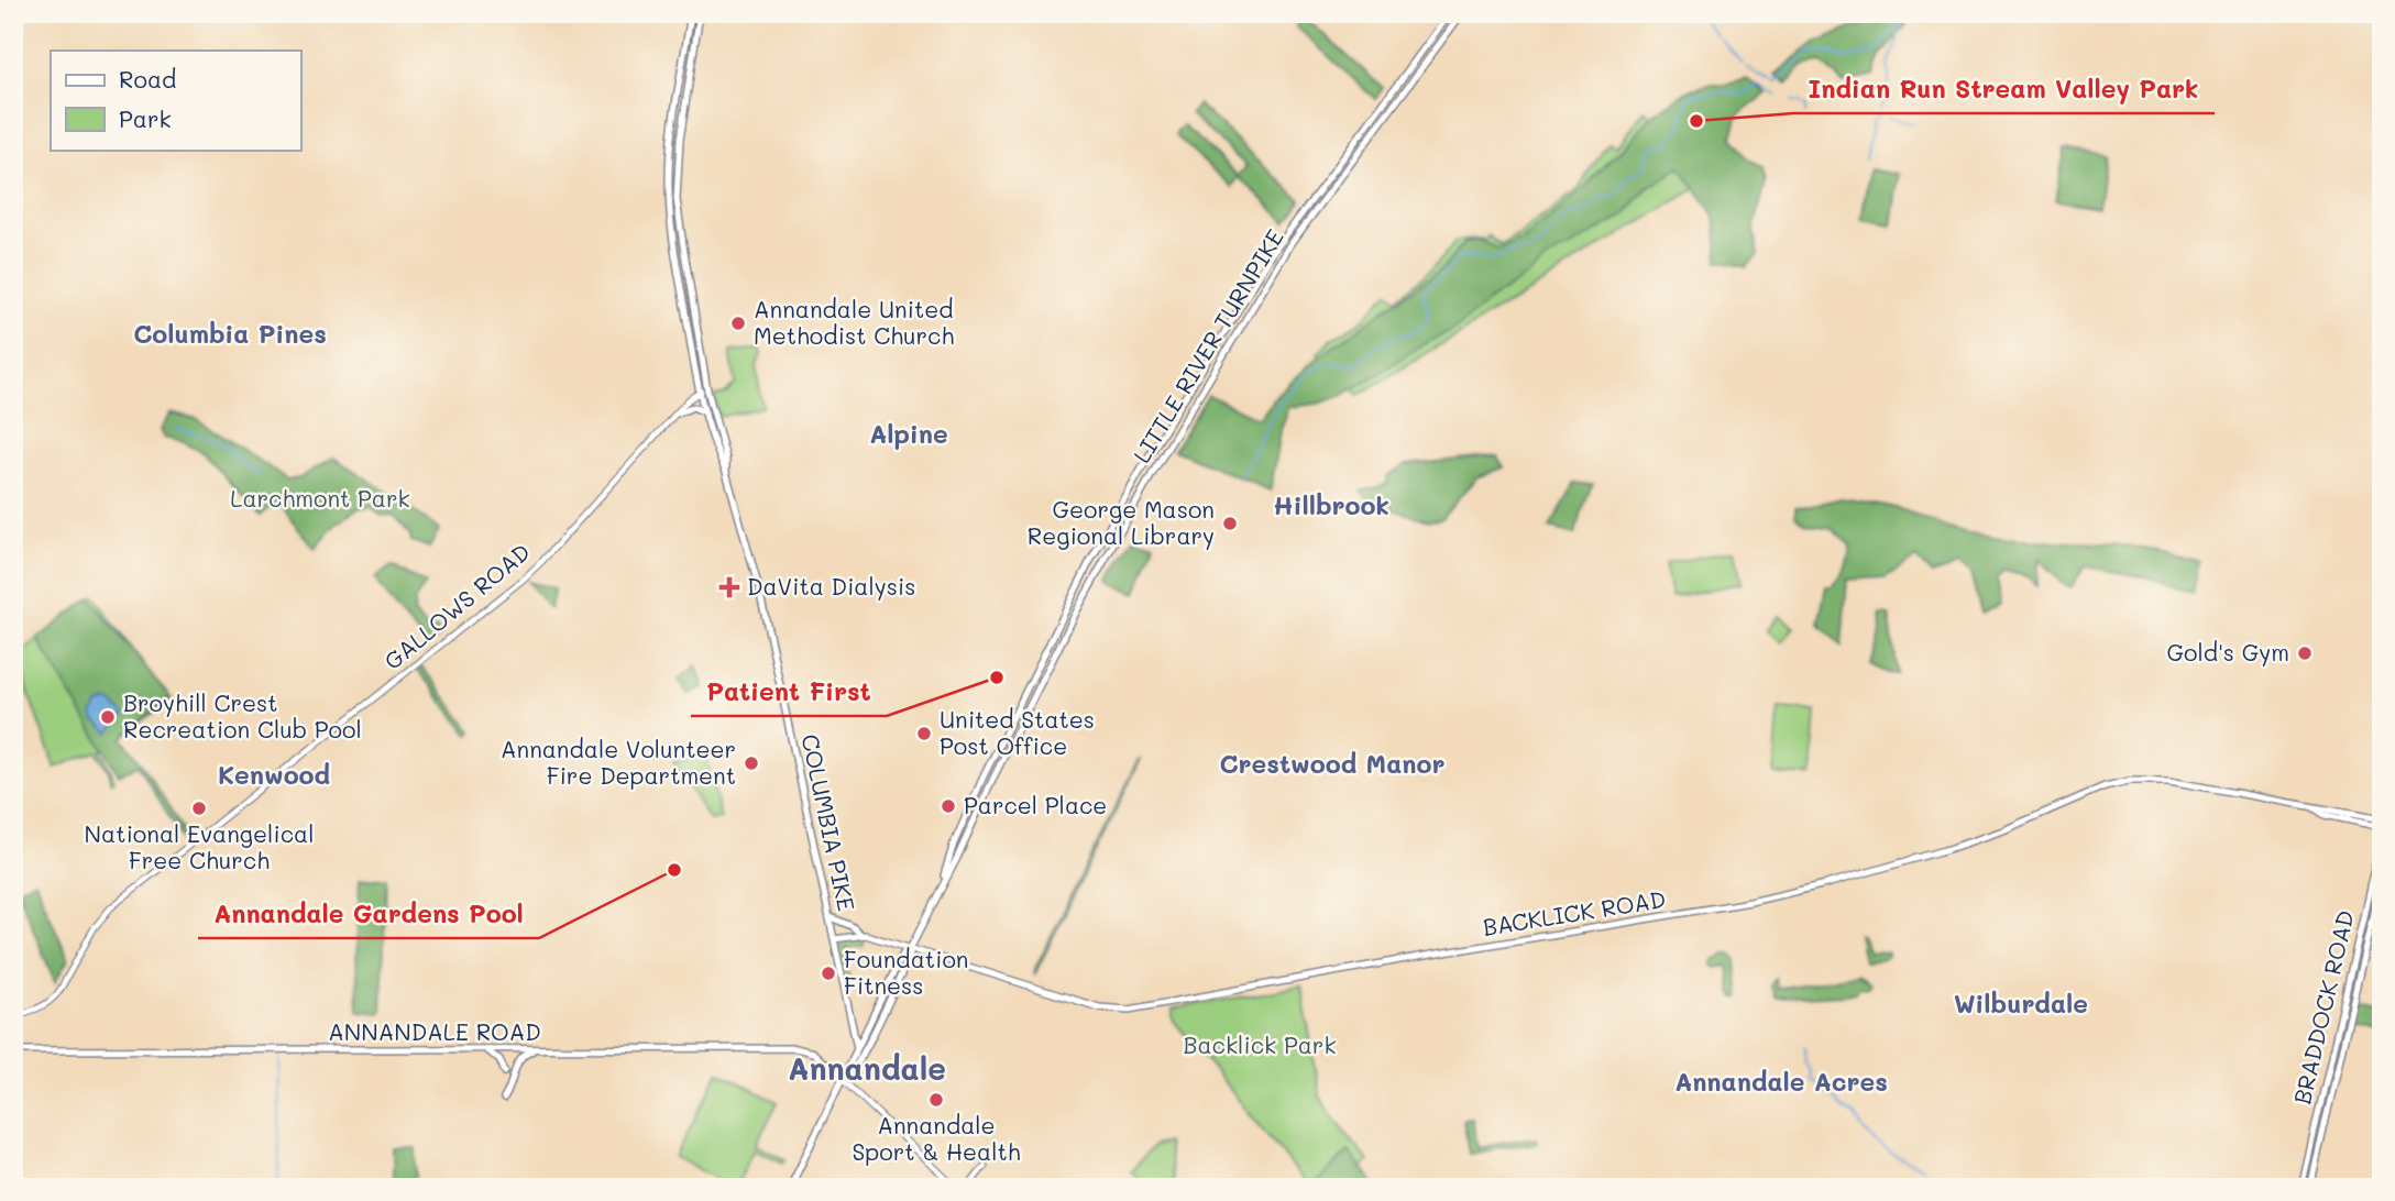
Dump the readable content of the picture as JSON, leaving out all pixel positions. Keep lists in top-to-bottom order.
{
  "streets": {
    "main road": [
      "LITTLE RIVER TURNPIKE",
      "GALLOWS ROAD",
      "COLUMBIA PIKE",
      "BACKLICK ROAD",
      "BRADDOCK ROAD",
      "ANNANDALE ROAD"
    ]
  },
  "crossings": [
    ["LITTLE RIVER TURNPIKE", "COLUMBIA PIKE"],
    ["LITTLE RIVER TURNPIKE", "BACKLICK ROAD"],
    ["LITTLE RIVER TURNPIKE", "ANNANDALE ROAD"],
    ["GALLOWS ROAD", "COLUMBIA PIKE"],
    ["COLUMBIA PIKE", "BACKLICK ROAD"]
  ],
  "districts": [
    "Columbia Pines",
    "Alpine",
    "Hillbrook",
    "Crestwood Manor",
    "Kenwood",
    "Wilburdale",
    "Annandale",
    "Annandale Acres"
  ],
  "parks": ["Larchmont Park", "Backlick Park"],
  "places": {
    "other": [
      "Indian Run Stream Valley Park",
      "Annandale United Methodist Church",
      "George Mason Regional Library",
      "Gold's Gym",
      "Patient First",
      "Broyhill Crest Recreation Club Pool",
      "United States Post Office",
      "Annandale Volunteer Fire Department",
      "Parcel Place",
      "National Evangelical Free Church",
      "Annandale Gardens Pool",
      "Foundation Fitness",
      "Annandale Sport & Health"
    ],
    "health": ["DaVita Dialysis"]
  },
  "legend": ["Road", "Park"]
}
